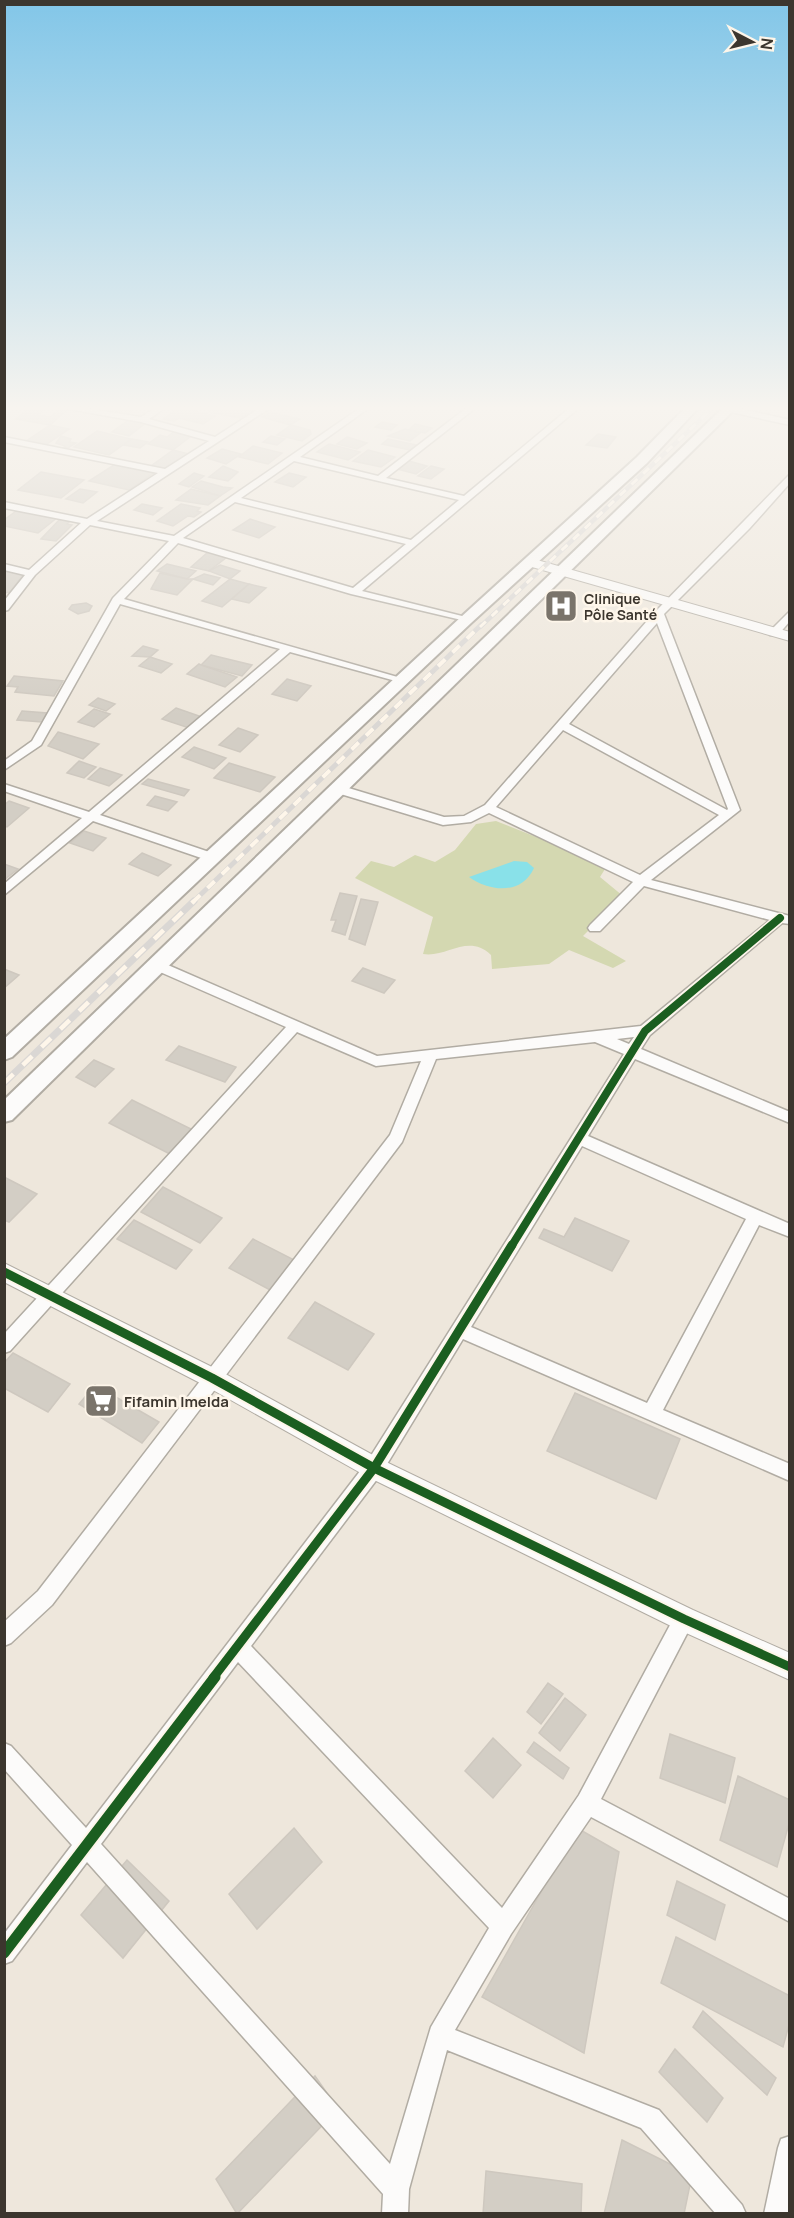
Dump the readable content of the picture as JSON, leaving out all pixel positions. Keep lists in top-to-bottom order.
{
  "places": {
    "hospital": ["Clinique Pôle Santé"],
    "supermarket": ["Fifamin Imelda"]
  },
  "north": "right"
}
